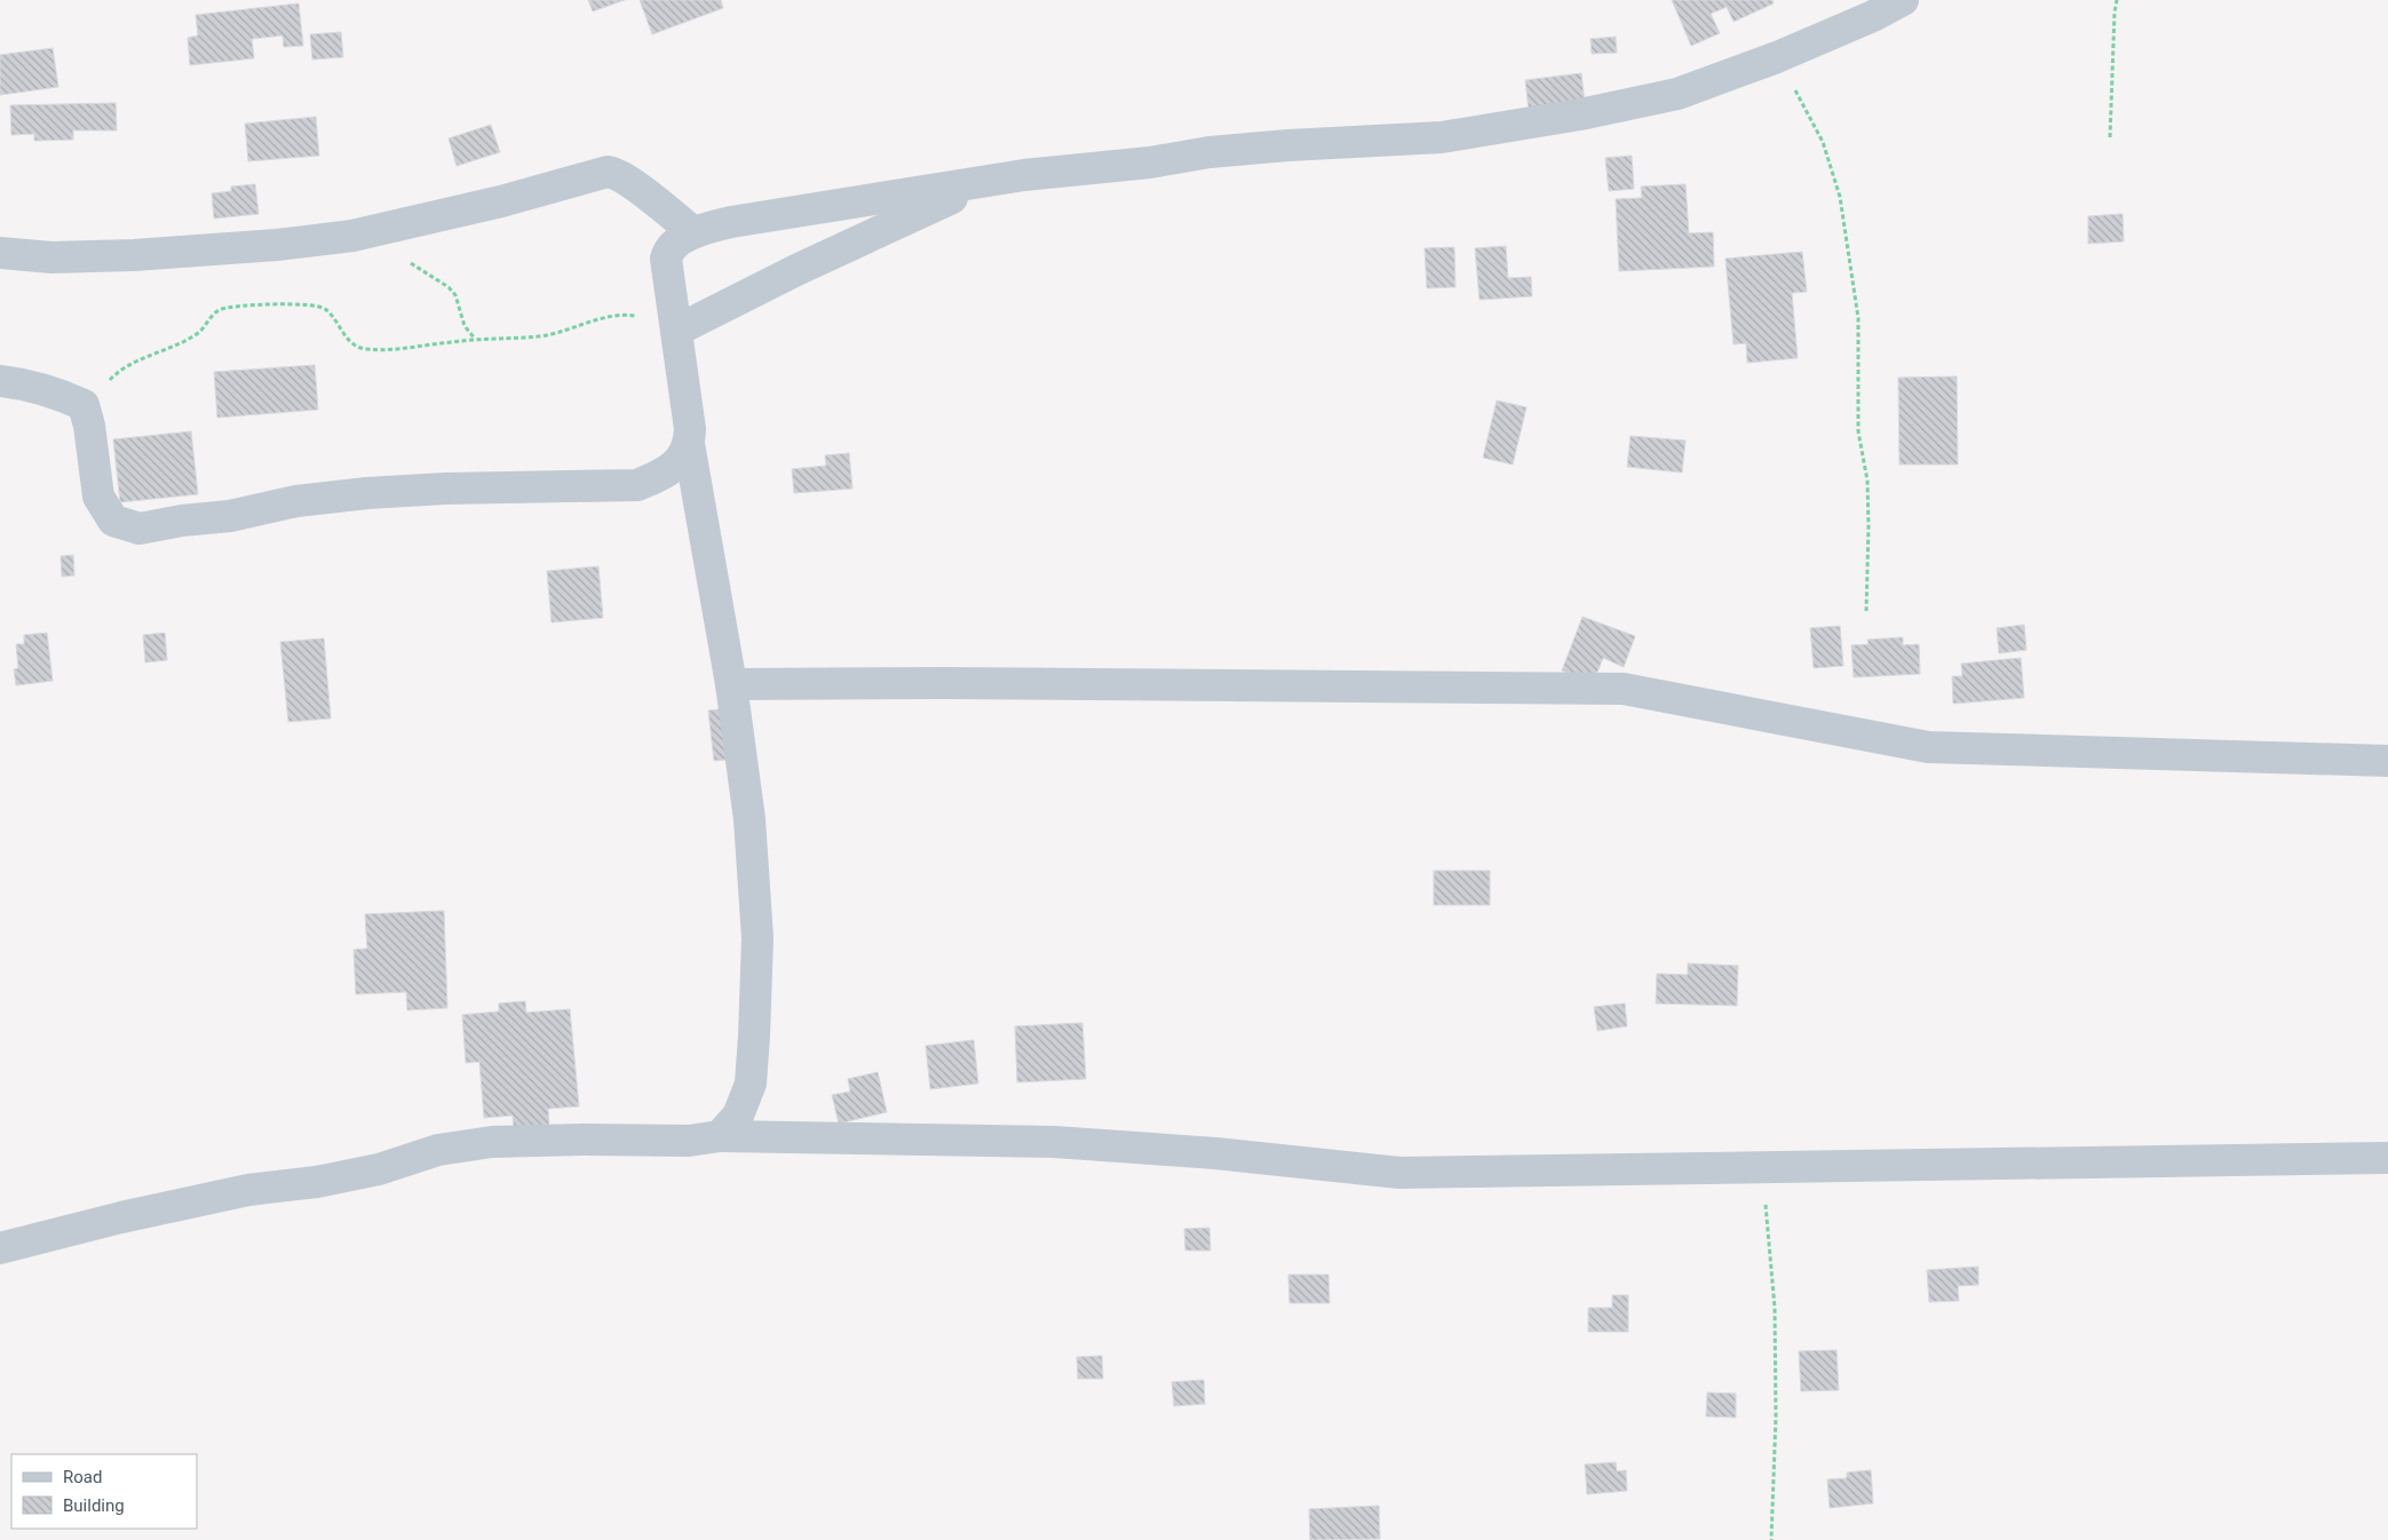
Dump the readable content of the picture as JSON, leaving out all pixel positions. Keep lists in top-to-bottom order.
{
  "legend": ["Road", "Building"]
}
